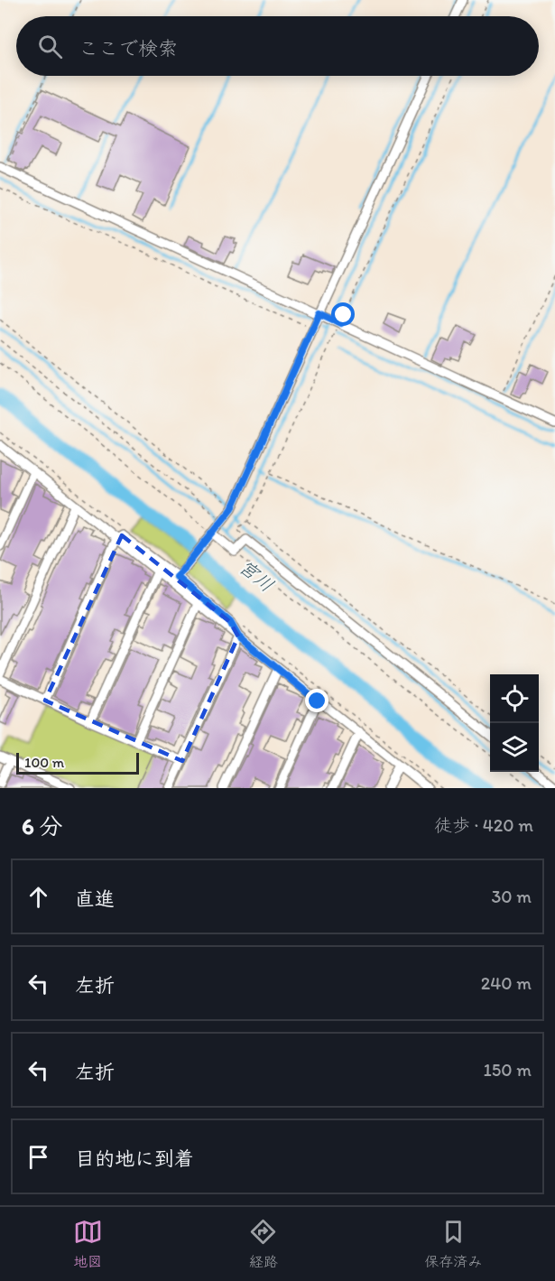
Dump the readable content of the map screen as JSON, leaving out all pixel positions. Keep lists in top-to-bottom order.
{
  "water": ["宮川"],
  "scale_bar": "100 m",
  "page": {
    "search": "ここで検索",
    "scale": "100 m",
    "heading": ["6 分", "徒歩 · 420 m"],
    "list": [
      ["直進", "30 m"],
      ["左折", "240 m"],
      ["左折", "150 m"],
      "目的地に到着"
    ],
    "nav": ["地図", "経路", "保存済み"]
  }
}
